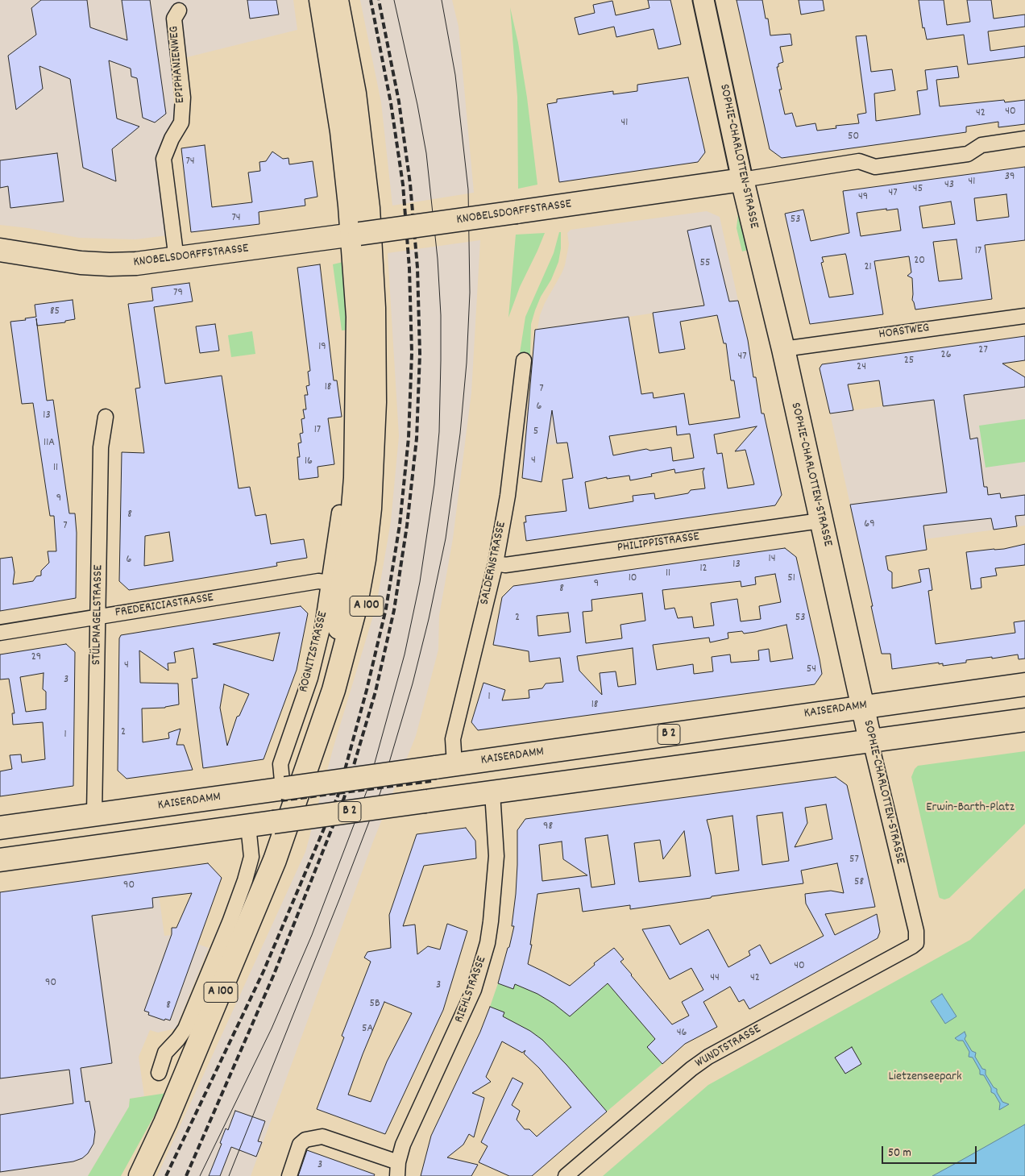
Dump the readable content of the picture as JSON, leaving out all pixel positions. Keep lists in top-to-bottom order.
{
  "streets": {
    "main road": [
      "SOPHIE-CHARLOTTEN-STRASSE",
      "KNOBELSDORFFSTRASSE",
      "A 100",
      "KAISERDAMM",
      "B 2"
    ],
    "street": [
      "EPIPHANIENWEG",
      "HORSTWEG",
      "PHILIPPISTRASSE",
      "SALDERNSTRASSE",
      "FREDERICIASTRASSE",
      "STÜLPNAGELSTRASSE",
      "ROGNITZSTRASSE",
      "RIEHLSTRASSE",
      "WUNDTSTRASSE"
    ]
  },
  "crossings": [
    ["EPIPHANIENWEG", "KNOBELSDORFFSTRASSE"],
    ["SOPHIE-CHARLOTTEN-STRASSE", "KNOBELSDORFFSTRASSE"],
    ["SOPHIE-CHARLOTTEN-STRASSE", "HORSTWEG"],
    ["SOPHIE-CHARLOTTEN-STRASSE", "PHILIPPISTRASSE"],
    ["SOPHIE-CHARLOTTEN-STRASSE", "KAISERDAMM"],
    ["SOPHIE-CHARLOTTEN-STRASSE", "B 2"],
    ["SOPHIE-CHARLOTTEN-STRASSE", "WUNDTSTRASSE"],
    ["PHILIPPISTRASSE", "SALDERNSTRASSE"],
    ["SALDERNSTRASSE", "KAISERDAMM"],
    ["FREDERICIASTRASSE", "STÜLPNAGELSTRASSE"],
    ["FREDERICIASTRASSE", "ROGNITZSTRASSE"],
    ["STÜLPNAGELSTRASSE", "KAISERDAMM"],
    ["ROGNITZSTRASSE", "KAISERDAMM"],
    ["B 2", "RIEHLSTRASSE"]
  ],
  "parks": ["Erwin-Barth-Platz", "Lietzenseepark"],
  "house_numbers": [
    "40",
    "42",
    "41",
    "50",
    "74",
    "39",
    "41",
    "43",
    "45",
    "47",
    "49",
    "74",
    "53",
    "17",
    "20",
    "55",
    "21",
    "79",
    "85",
    "19",
    "27",
    "26",
    "47",
    "25",
    "24",
    "18",
    "7",
    "6",
    "13",
    "17",
    "5",
    "11A",
    "4",
    "16",
    "11",
    "9",
    "8",
    "69",
    "7",
    "14",
    "6",
    "13",
    "12",
    "11",
    "10",
    "51",
    "9",
    "8",
    "2",
    "53",
    "29",
    "4",
    "54",
    "3",
    "1",
    "18",
    "2",
    "1",
    "98",
    "57",
    "58",
    "90",
    "40",
    "44",
    "42",
    "90",
    "3",
    "5B",
    "8",
    "5A",
    "46",
    "3"
  ],
  "scale_bar": "50 m"
}
